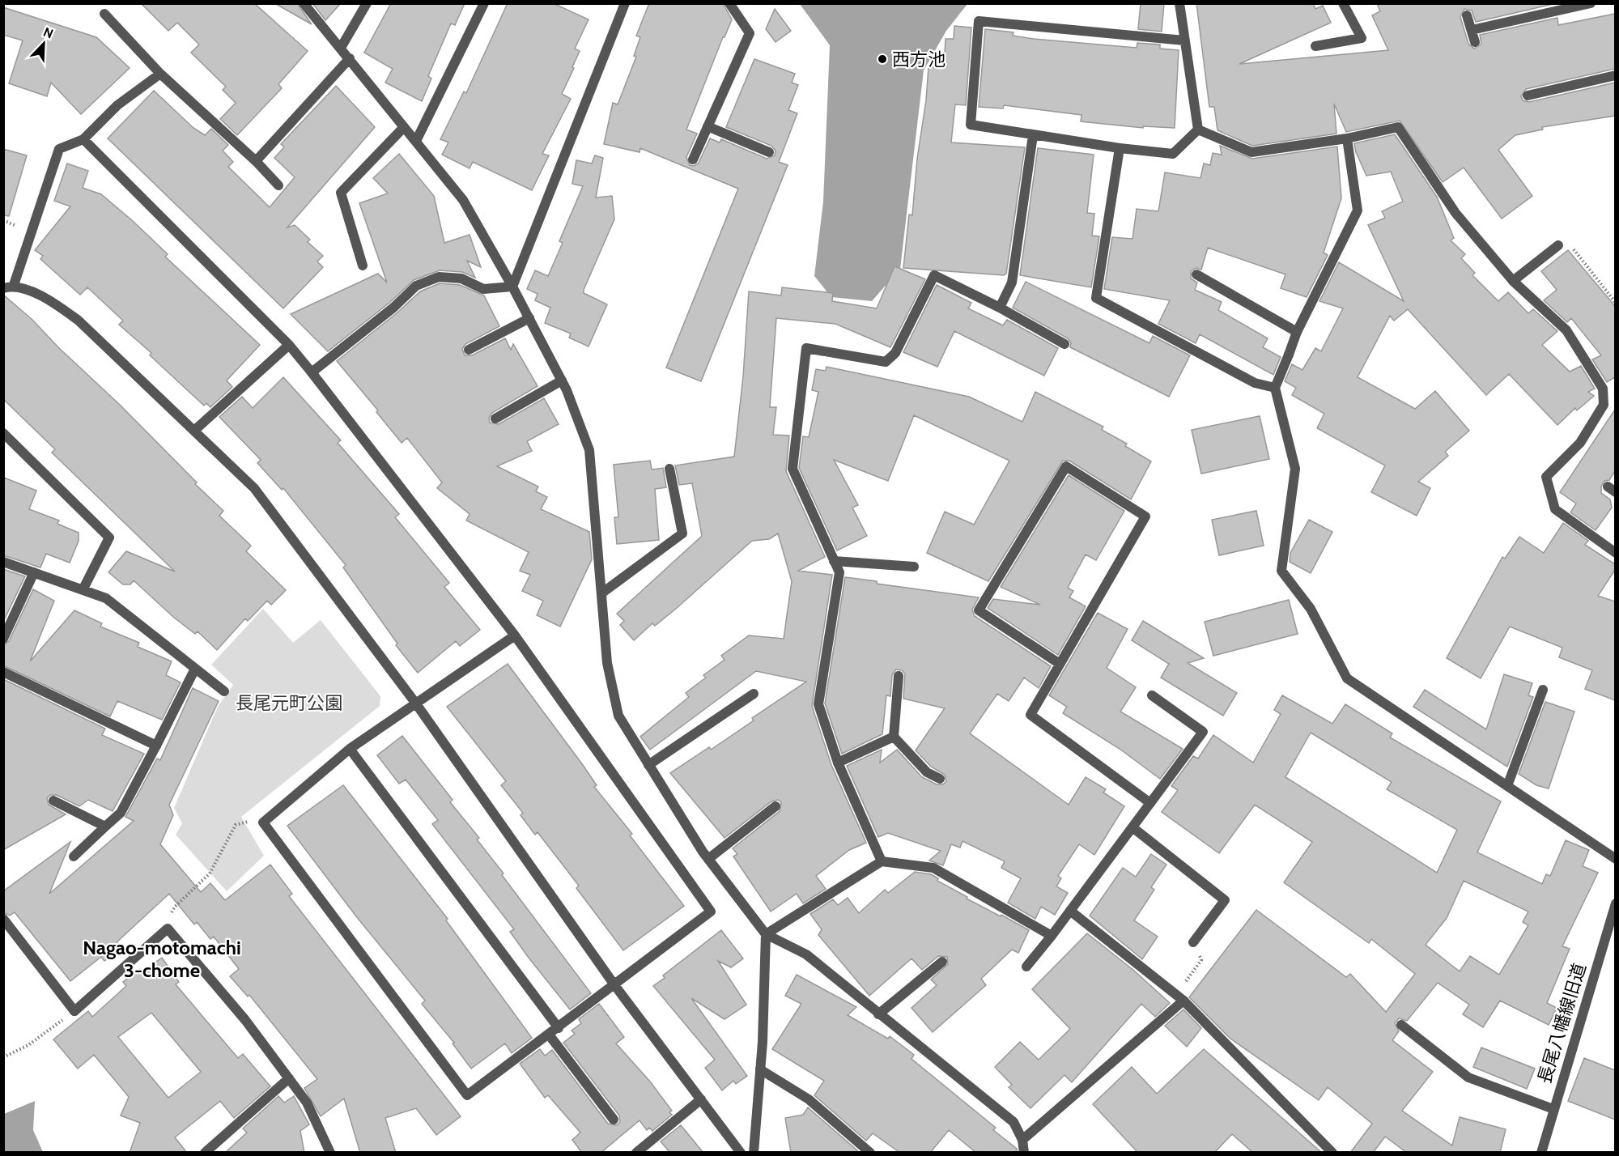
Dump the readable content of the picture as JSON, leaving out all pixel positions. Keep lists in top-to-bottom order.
{
  "streets": {
    "street": ["長尾八幡線旧道"]
  },
  "districts": ["Nagao-motomachi 3-chome"],
  "parks": ["長尾元町公園"],
  "places": ["西方池"],
  "north": "top right"
}
